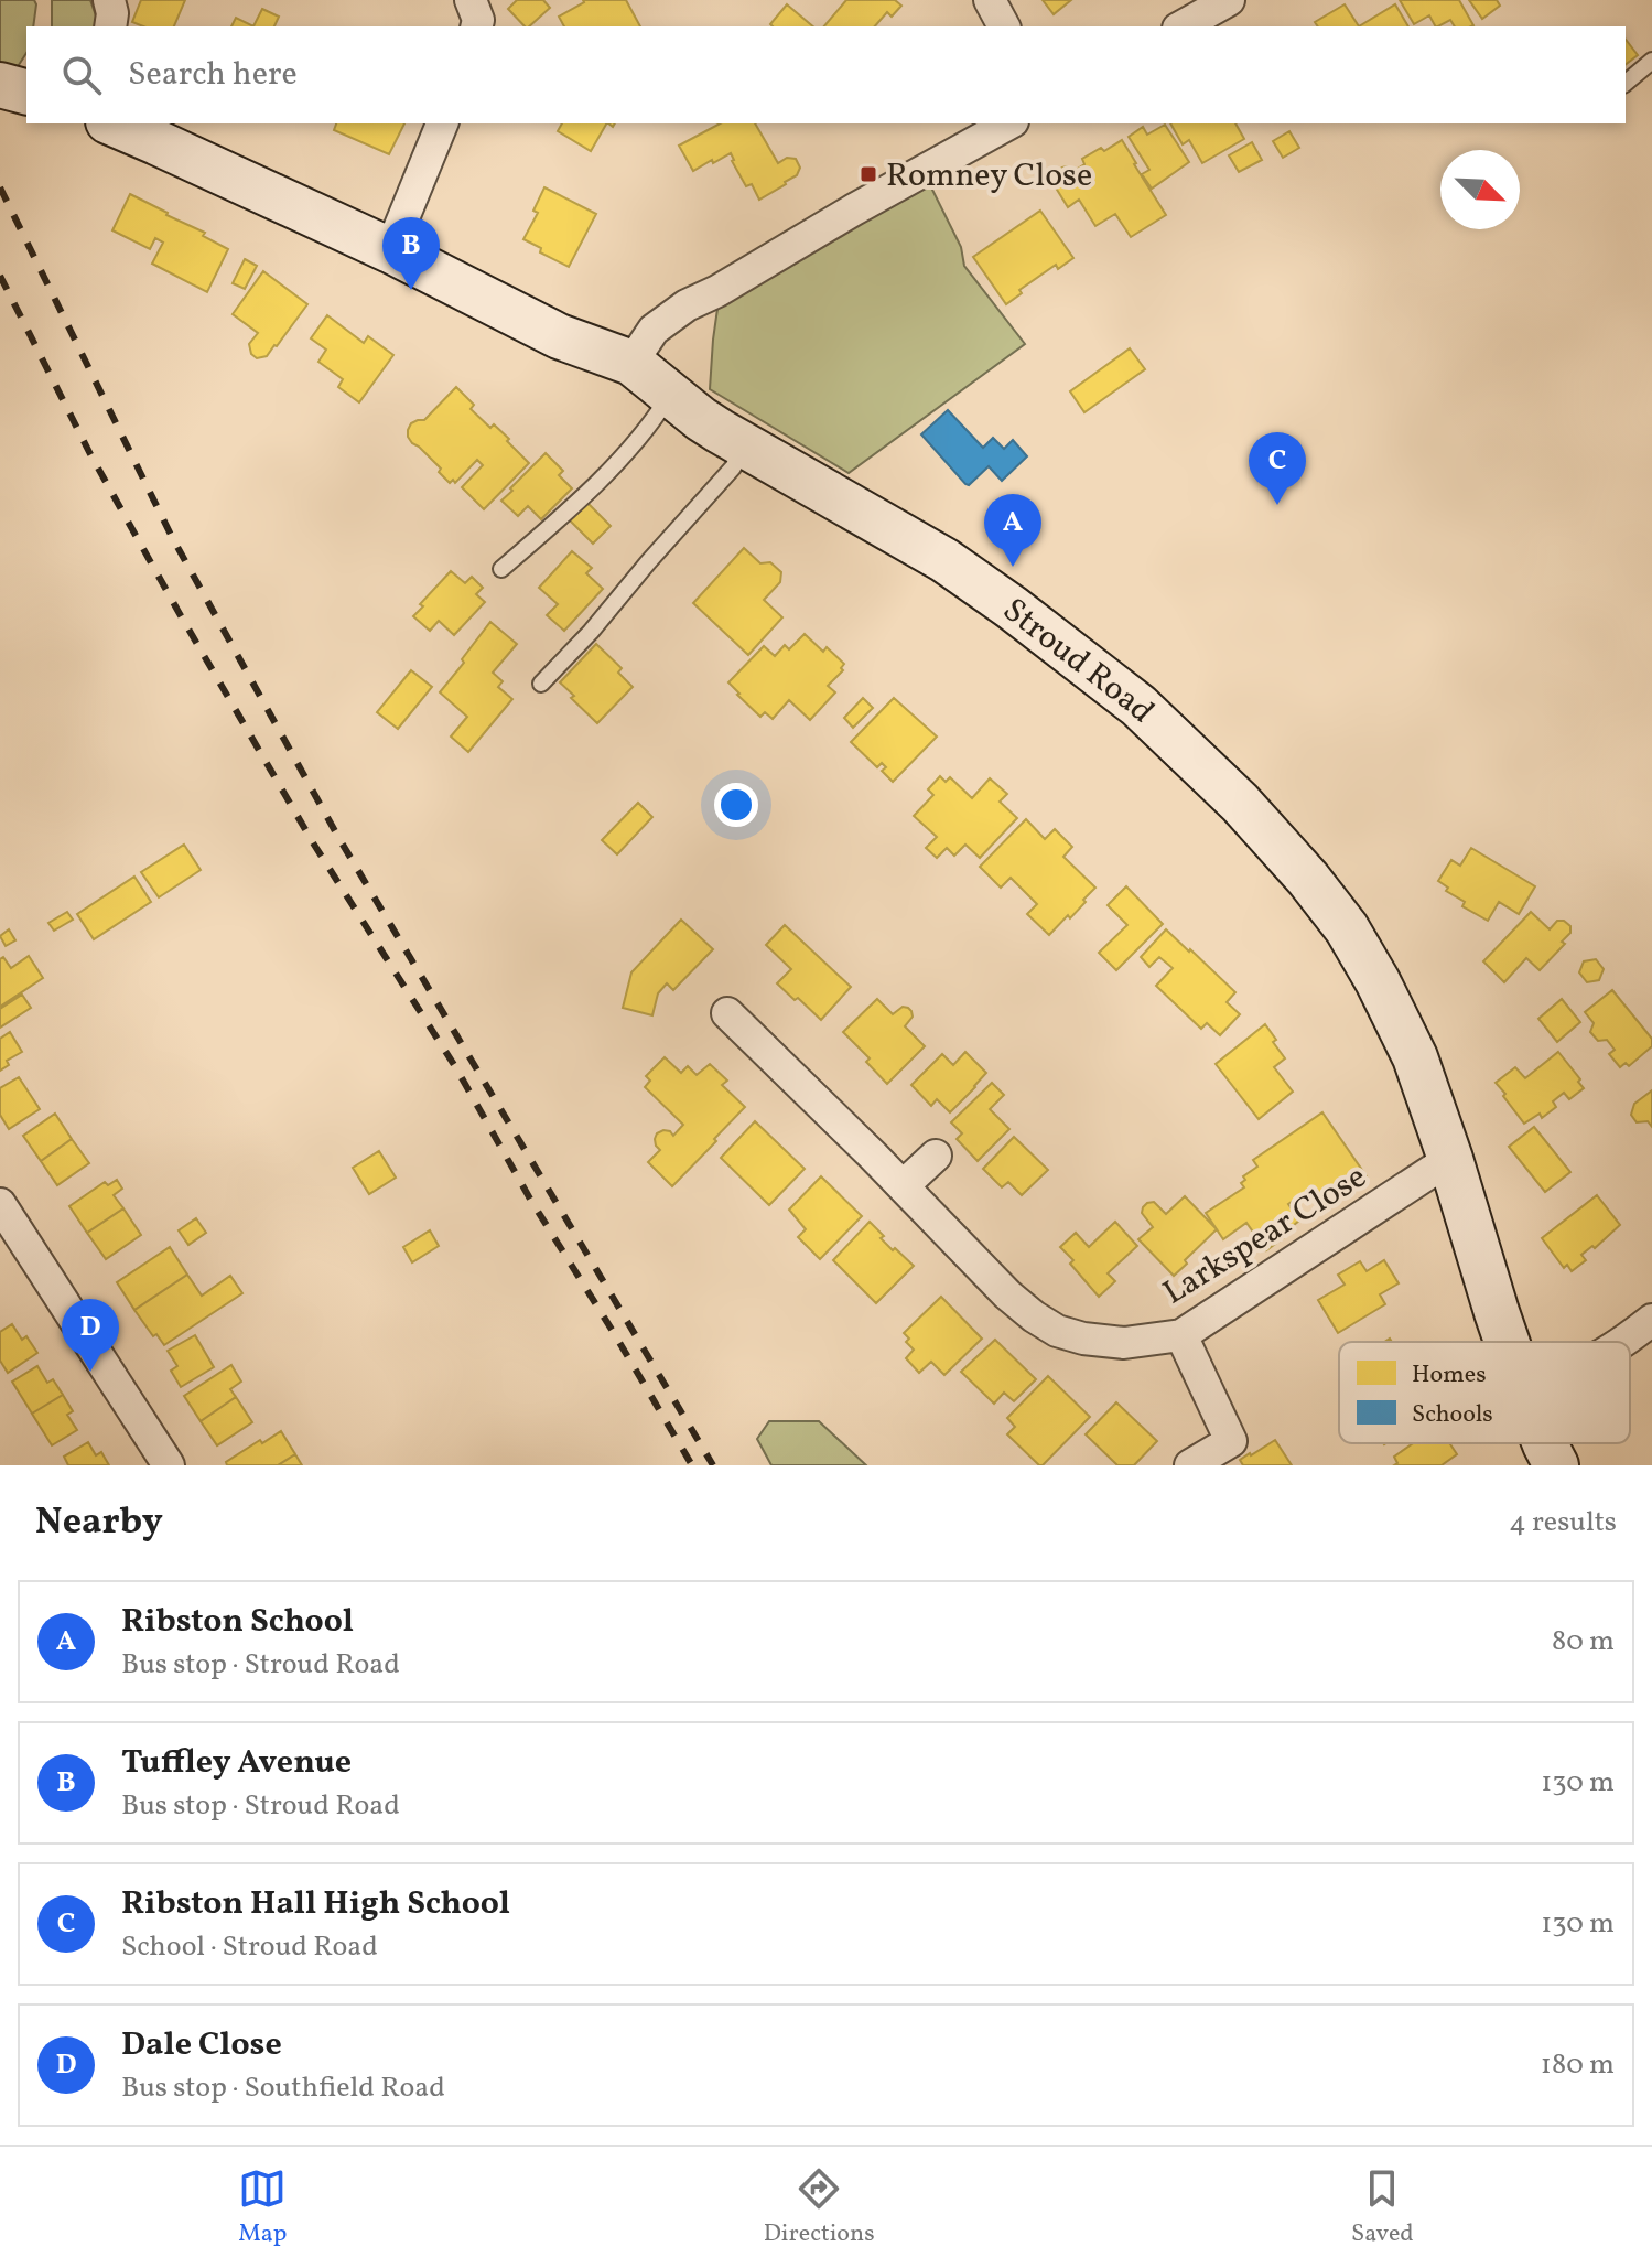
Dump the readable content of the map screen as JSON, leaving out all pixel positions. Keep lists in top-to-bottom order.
{
  "streets": {
    "main road": ["Stroud Road"],
    "street": ["Larkspear Close"]
  },
  "crossings": [
    ["Stroud Road", "Larkspear Close"]
  ],
  "places": {
    "transit": ["Romney Close"]
  },
  "legend": ["Homes", "Schools"],
  "north": "bottom right",
  "page": {
    "search": "Search here",
    "pins": [
      "B",
      "C",
      "A",
      "D"
    ],
    "heading": ["Nearby", "4 results"],
    "list": [
      {
        "mark": "A",
        "name": "Ribston School",
        "note": "Bus stop · Stroud Road",
        "value": "80 m"
      },
      {
        "mark": "B",
        "name": "Tuffley Avenue",
        "note": "Bus stop · Stroud Road",
        "value": "130 m"
      },
      {
        "mark": "C",
        "name": "Ribston Hall High School",
        "note": "School · Stroud Road",
        "value": "130 m"
      },
      {
        "mark": "D",
        "name": "Dale Close",
        "note": "Bus stop · Southfield Road",
        "value": "180 m"
      }
    ],
    "nav": ["Map", "Directions", "Saved"]
  }
}
